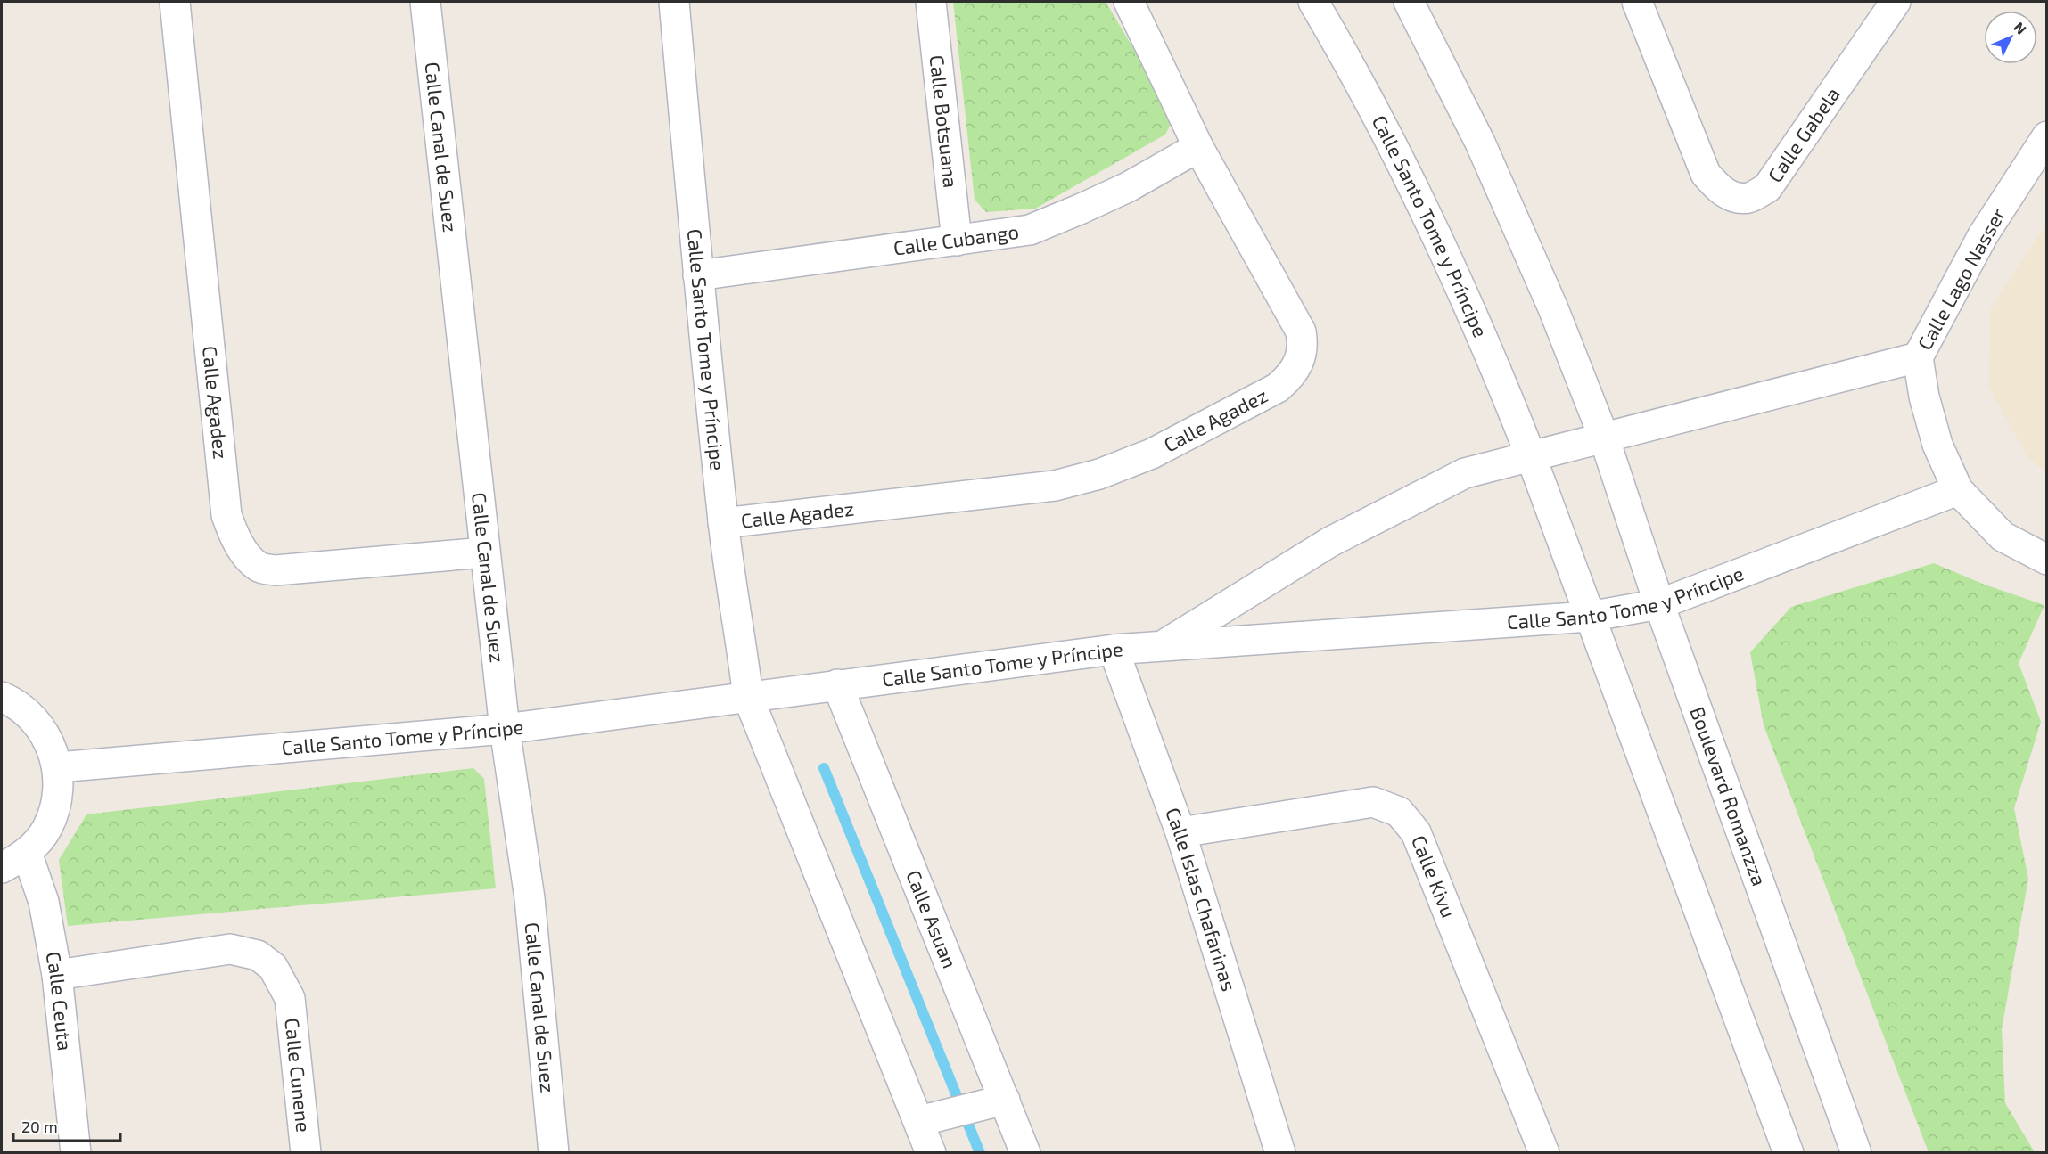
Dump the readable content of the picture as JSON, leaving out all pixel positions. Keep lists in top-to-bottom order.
{
  "streets": {
    "street": [
      "Calle Botsuana",
      "Calle Gabela",
      "Calle Canal de Suez",
      "Calle Santo Tome y Príncipe",
      "Calle Cubango",
      "Calle Lago Nasser",
      "Calle Agadez",
      "Boulevard Romanzza",
      "Calle Kivu",
      "Calle Islas Chafarinas",
      "Calle Asuan",
      "Calle Ceuta",
      "Calle Cunene"
    ]
  },
  "crossings": [
    ["Calle Botsuana", "Calle Cubango"],
    ["Calle Canal de Suez", "Calle Santo Tome y Príncipe"],
    ["Calle Canal de Suez", "Calle Agadez"],
    ["Calle Santo Tome y Príncipe", "Calle Cubango"],
    ["Calle Santo Tome y Príncipe", "Calle Lago Nasser"],
    ["Calle Santo Tome y Príncipe", "Calle Agadez"],
    ["Calle Santo Tome y Príncipe", "Boulevard Romanzza"],
    ["Calle Santo Tome y Príncipe", "Calle Islas Chafarinas"],
    ["Calle Santo Tome y Príncipe", "Calle Asuan"],
    ["Calle Cubango", "Calle Agadez"],
    ["Calle Kivu", "Calle Islas Chafarinas"],
    ["Calle Ceuta", "Calle Cunene"]
  ],
  "scale_bar": "20 m",
  "north": "top right"
}
